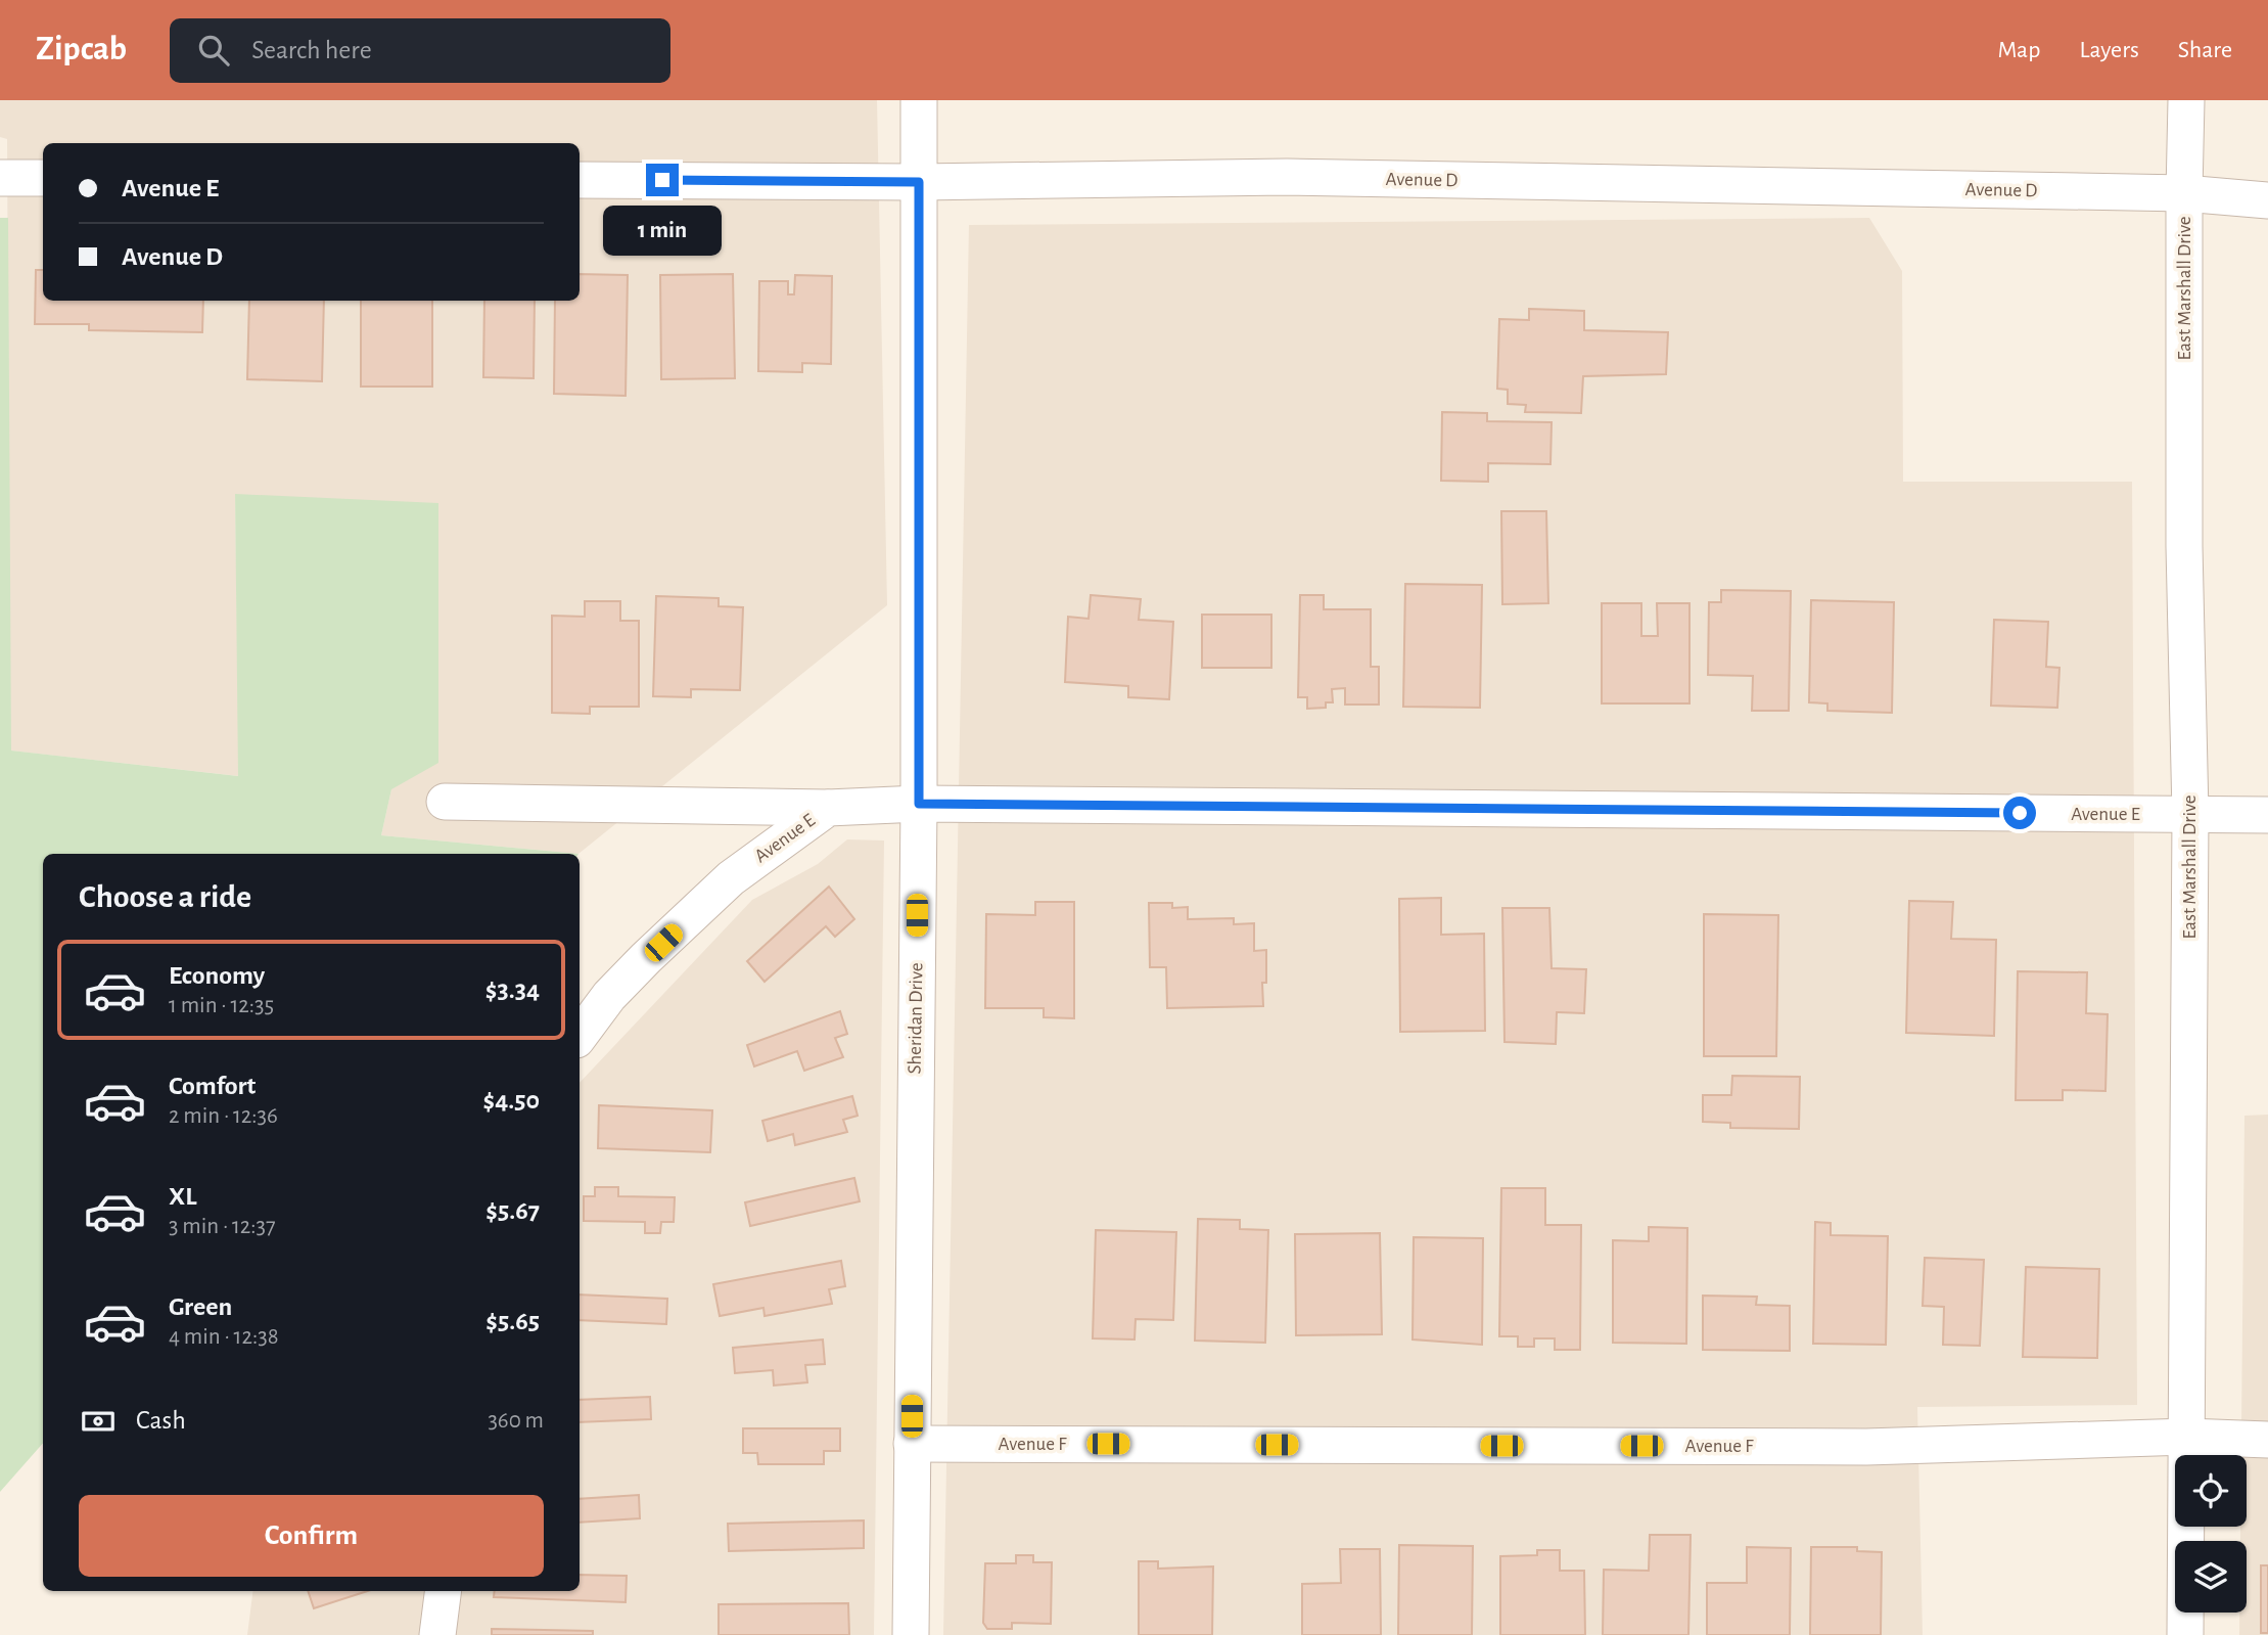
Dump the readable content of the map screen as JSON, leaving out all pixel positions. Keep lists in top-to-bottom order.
{
  "streets": {
    "street": [
      "Avenue D",
      "East Marshall Drive",
      "Avenue E",
      "Sheridan Drive",
      "Avenue F"
    ]
  },
  "crossings": [
    ["Avenue D", "East Marshall Drive"],
    ["Avenue D", "Sheridan Drive"],
    ["East Marshall Drive", "Avenue E"],
    ["East Marshall Drive", "Avenue F"],
    ["Avenue E", "Sheridan Drive"],
    ["Sheridan Drive", "Avenue F"]
  ],
  "page": {
    "header": "Zipcab",
    "search": "Search here",
    "nav": ["Map", "Layers", "Share"],
    "banner": ["Avenue E", "Avenue D"],
    "bubble": "1 min",
    "heading": "Choose a ride",
    "list": [
      {
        "name": "Economy",
        "note": "1 min · 12:35",
        "value": "$3.34"
      },
      {
        "name": "Comfort",
        "note": "2 min · 12:36",
        "value": "$4.50"
      },
      {
        "name": "XL",
        "note": "3 min · 12:37",
        "value": "$5.67"
      },
      {
        "name": "Green",
        "note": "4 min · 12:38",
        "value": "$5.65"
      }
    ],
    "pay": ["Cash", "360 m"],
    "buttons": "Confirm"
  }
}
